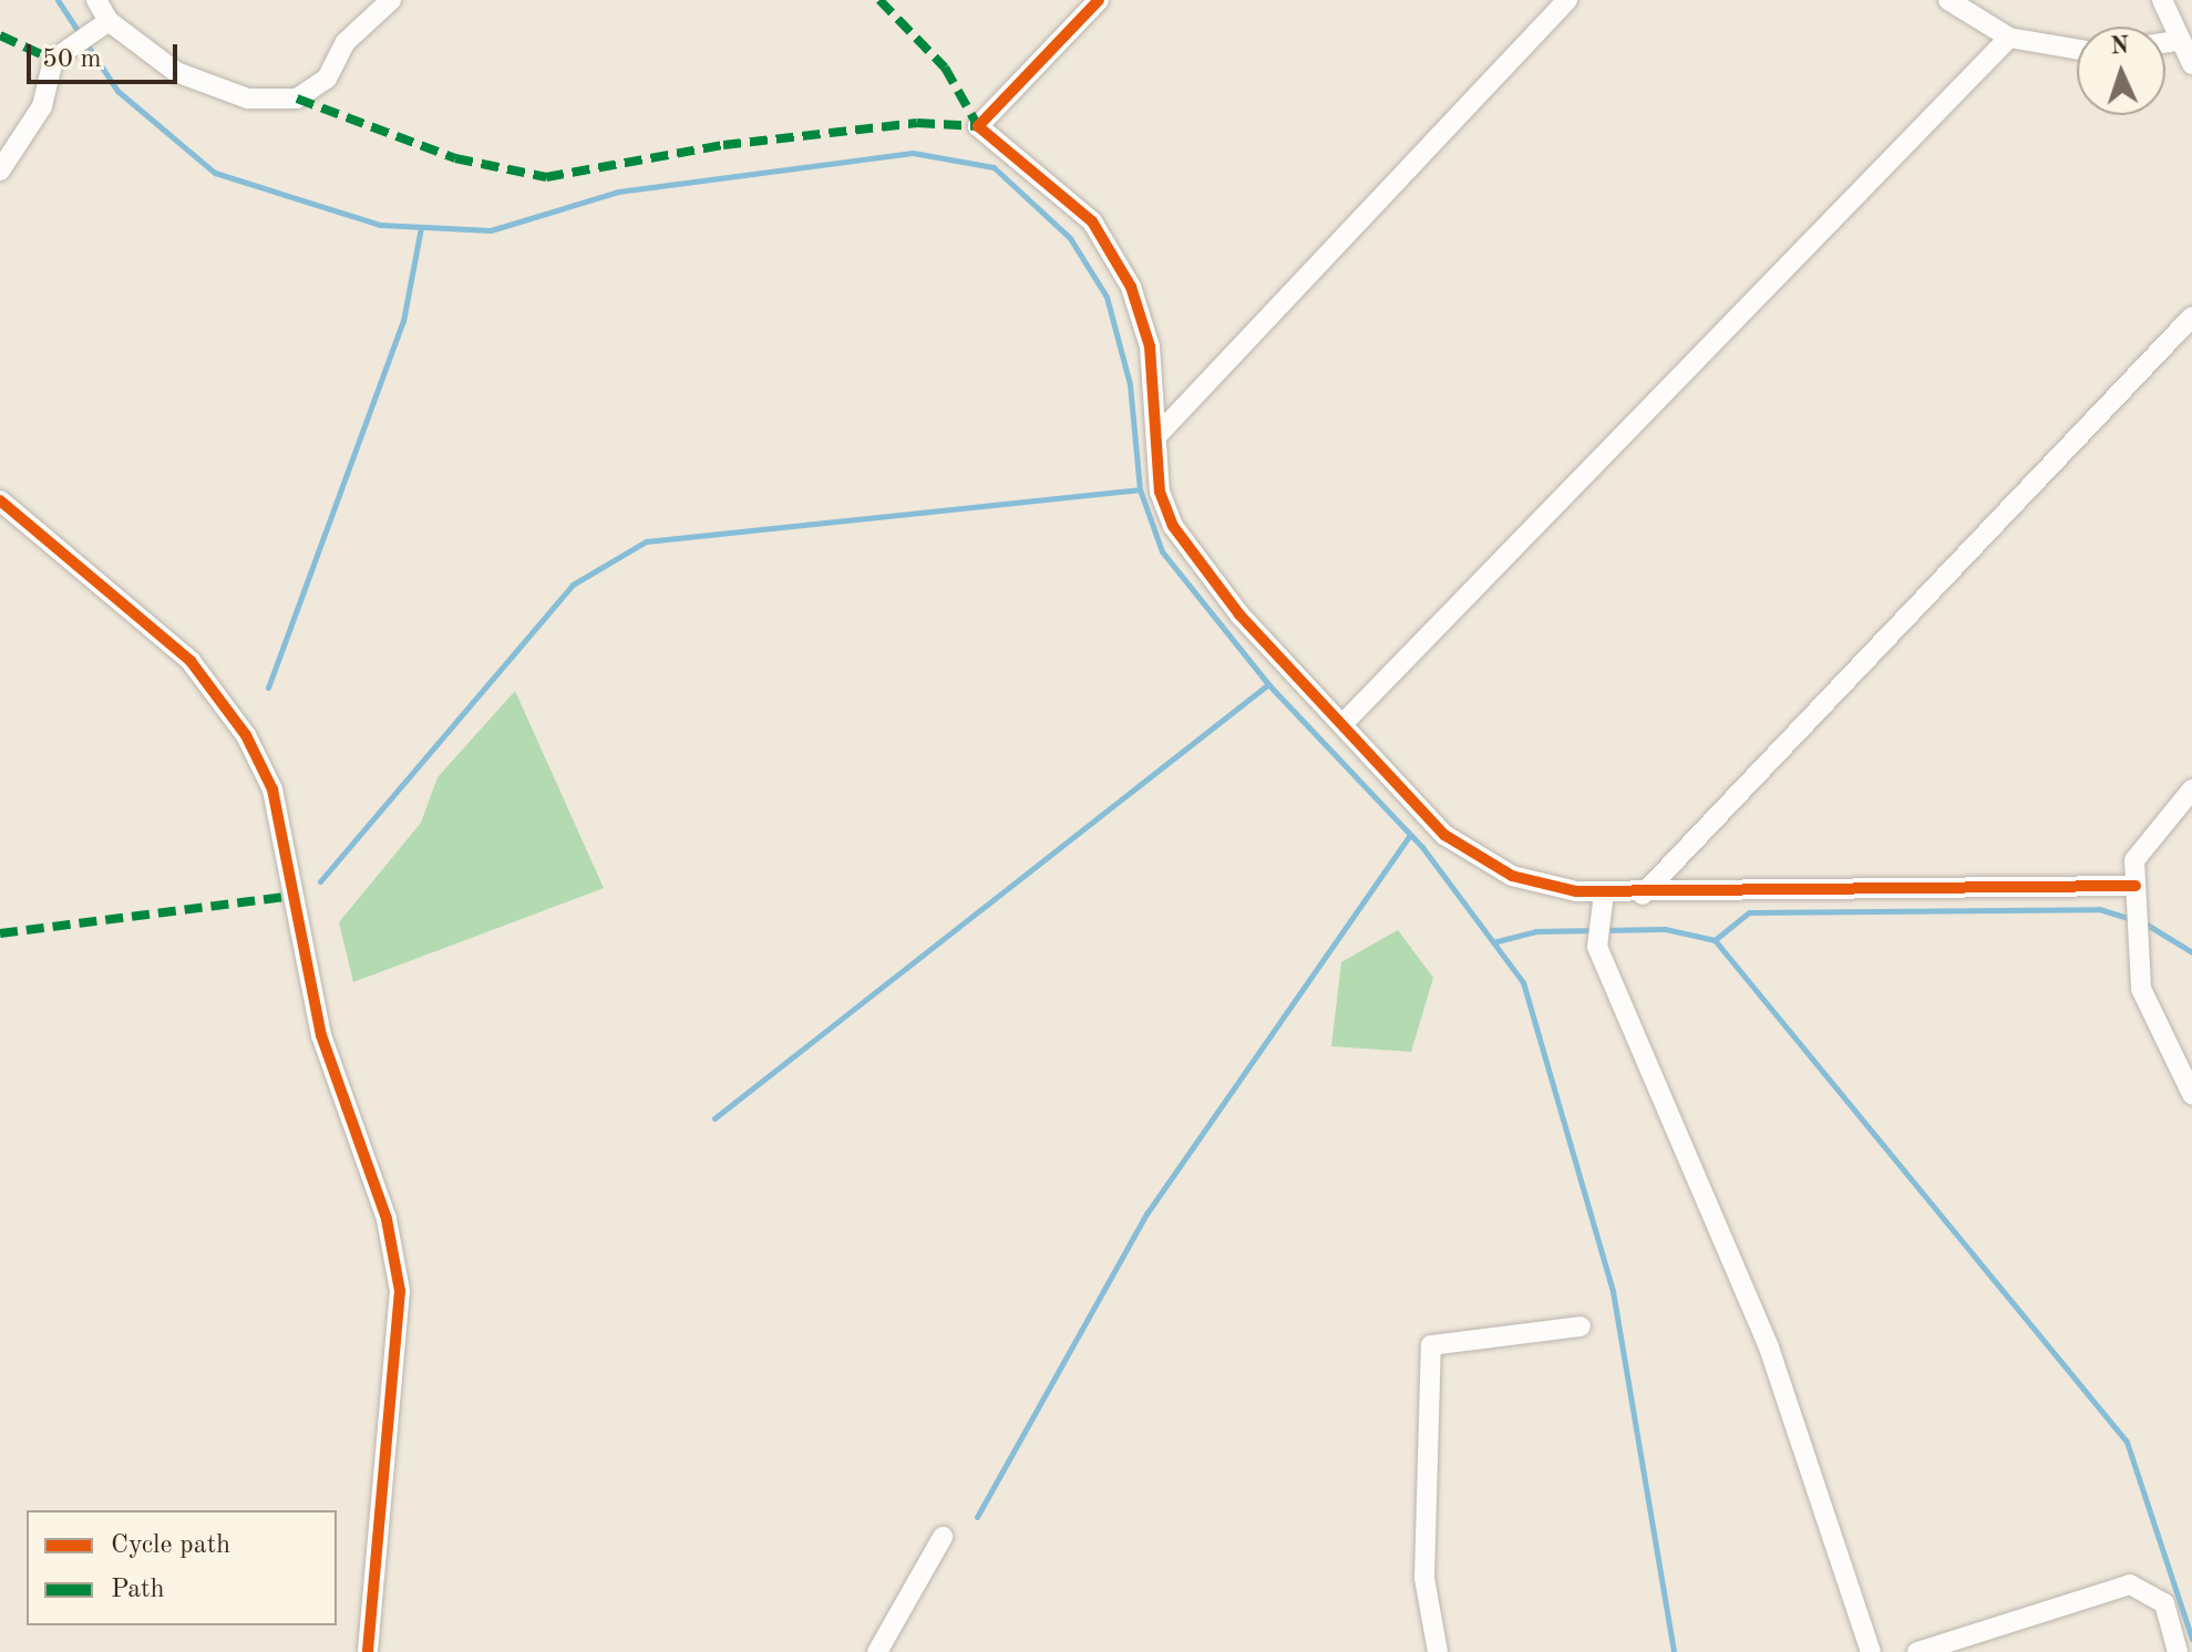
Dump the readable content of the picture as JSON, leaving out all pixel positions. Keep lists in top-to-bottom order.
{
  "legend": ["Cycle path", "Path"],
  "scale_bar": "50 m",
  "north": "top"
}
